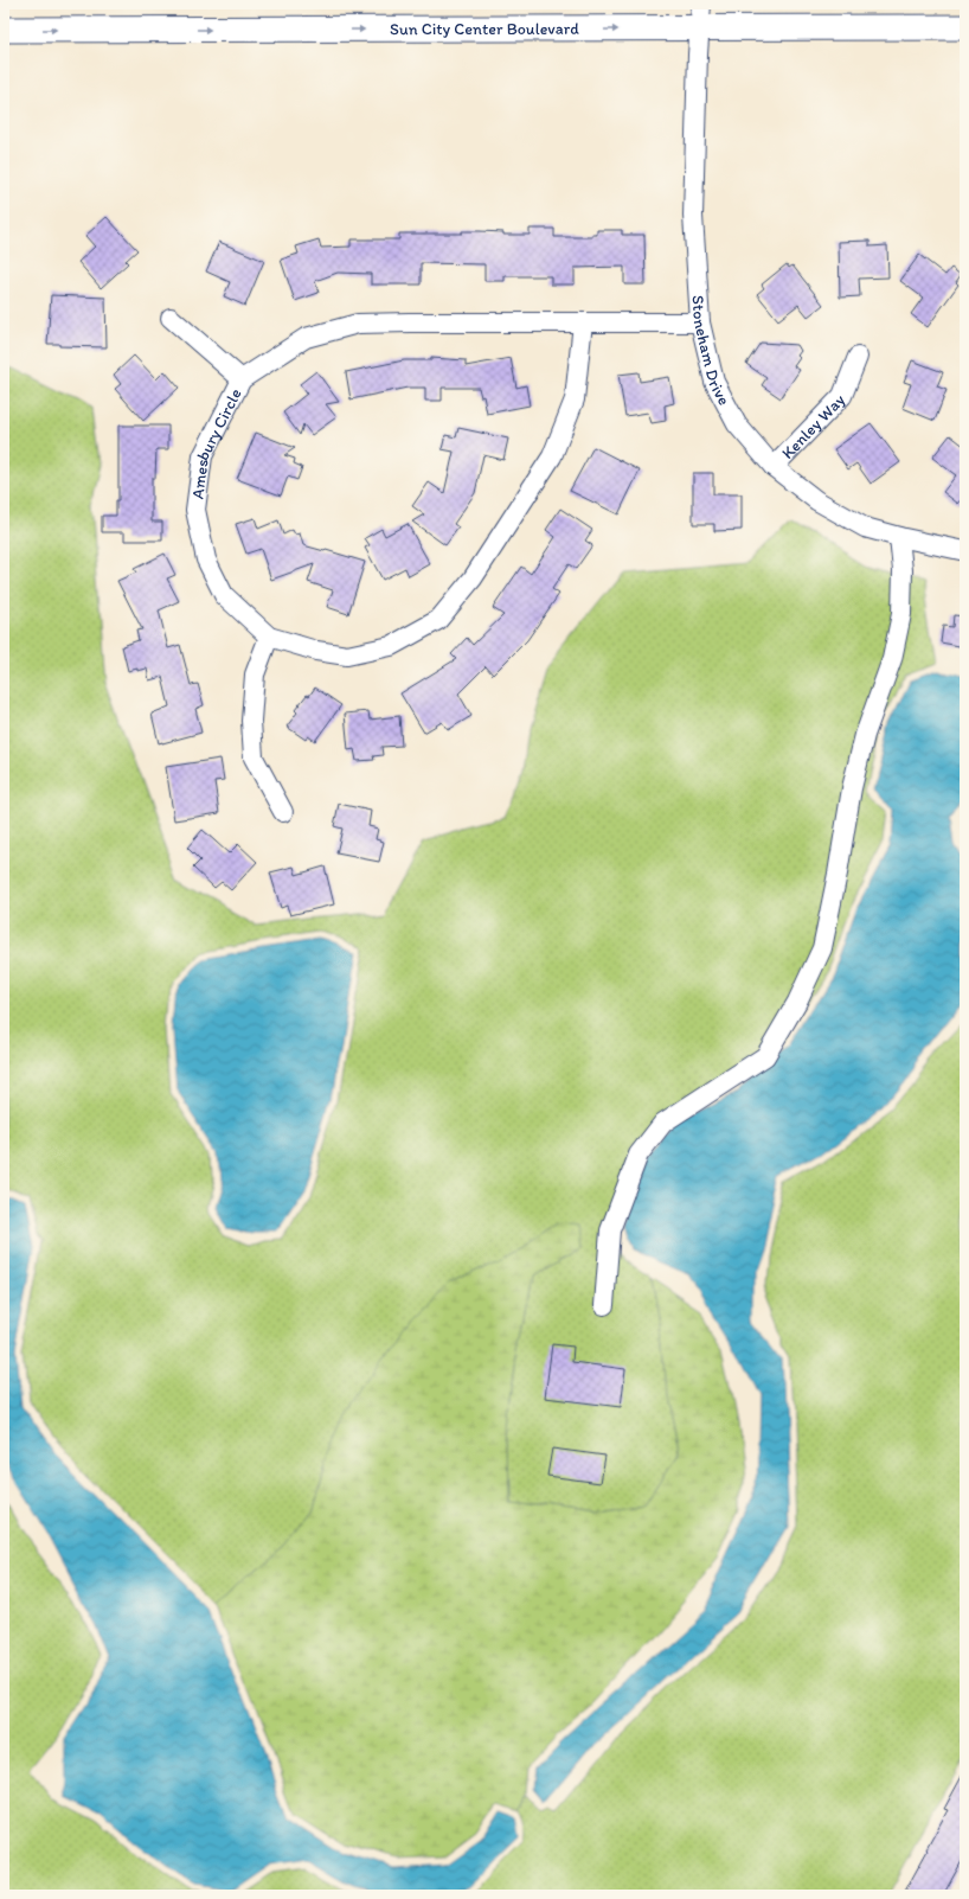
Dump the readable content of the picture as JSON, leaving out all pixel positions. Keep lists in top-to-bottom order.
{
  "streets": {
    "main road": ["Sun City Center Boulevard"],
    "street": ["Stoneham Drive", "Kenley Way", "Amesbury Circle"]
  },
  "crossings": [
    ["Sun City Center Boulevard", "Stoneham Drive"],
    ["Stoneham Drive", "Kenley Way"],
    ["Stoneham Drive", "Amesbury Circle"]
  ],
  "one_way": ["Sun City Center Boulevard"]
}
